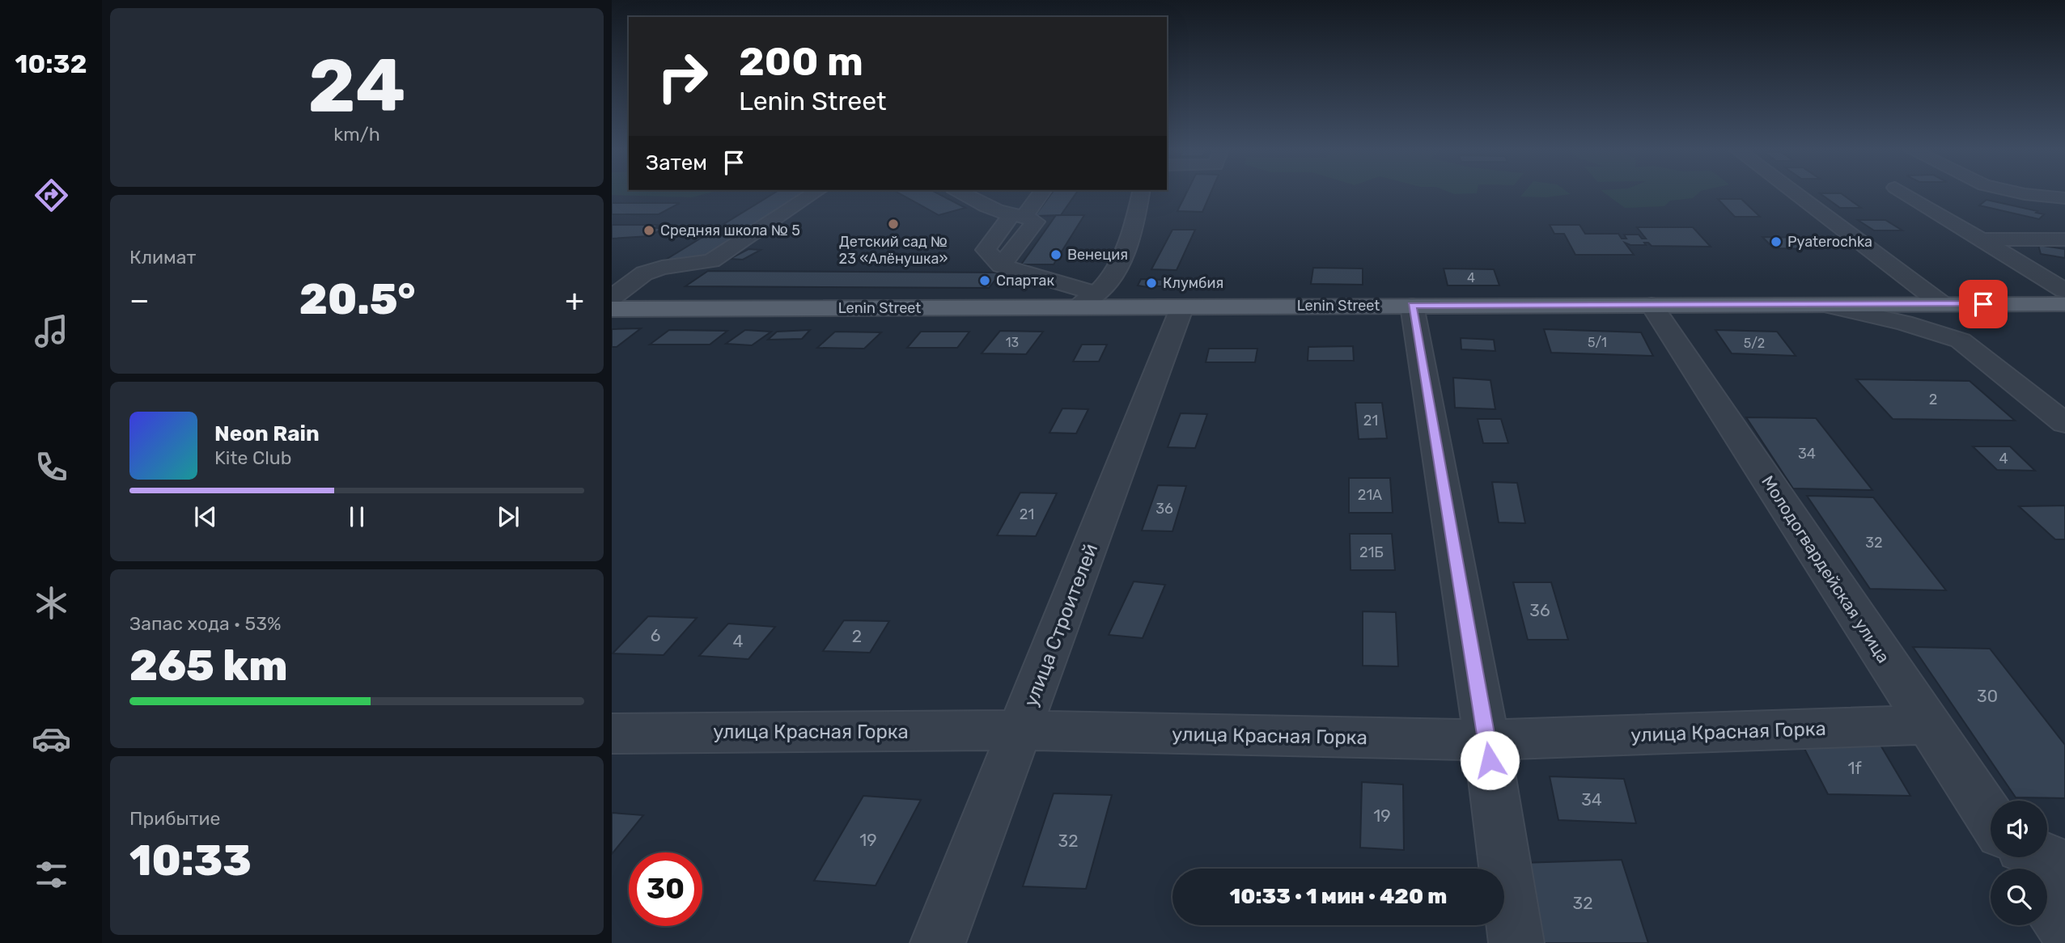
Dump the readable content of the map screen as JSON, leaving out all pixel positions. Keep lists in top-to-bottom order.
{
  "streets": {
    "main road": ["Lenin Street"],
    "street": ["Молодогвардейская улица", "улица Строителей", "улица Красная Горка"]
  },
  "crossings": [
    ["Lenin Street", "Молодогвардейская улица"],
    ["Lenin Street", "улица Строителей"],
    ["Молодогвардейская улица", "улица Красная Горка"],
    ["улица Строителей", "улица Красная Горка"]
  ],
  "places": [
    "Детский сад № 23 «Алёнушка»",
    "Средняя школа № 5",
    "Pyaterochka",
    "Венеция",
    "Спартак",
    "Клумбия"
  ],
  "house_numbers": [
    "4",
    "13",
    "5/1",
    "5/2",
    "2",
    "21",
    "34",
    "4",
    "21А",
    "36",
    "21",
    "32",
    "21Б",
    "36",
    "6",
    "2",
    "4",
    "30",
    "1f",
    "34",
    "19",
    "19",
    "32",
    "32"
  ],
  "page": {
    "tabs": "10:32",
    "tile": [
      ["24", "km/h"],
      "Климат",
      ["Запас хода · 53%", "265 km"],
      ["Прибытие", "10:33"]
    ],
    "turn": ["200 m", "Lenin Street"],
    "then": "Затем",
    "heat": ["−", "20.5°", "+"],
    "song": ["Neon Rain", "Kite Club"],
    "limit": "30",
    "trip": "10:33 · 1 мин · 420 m"
  }
}
